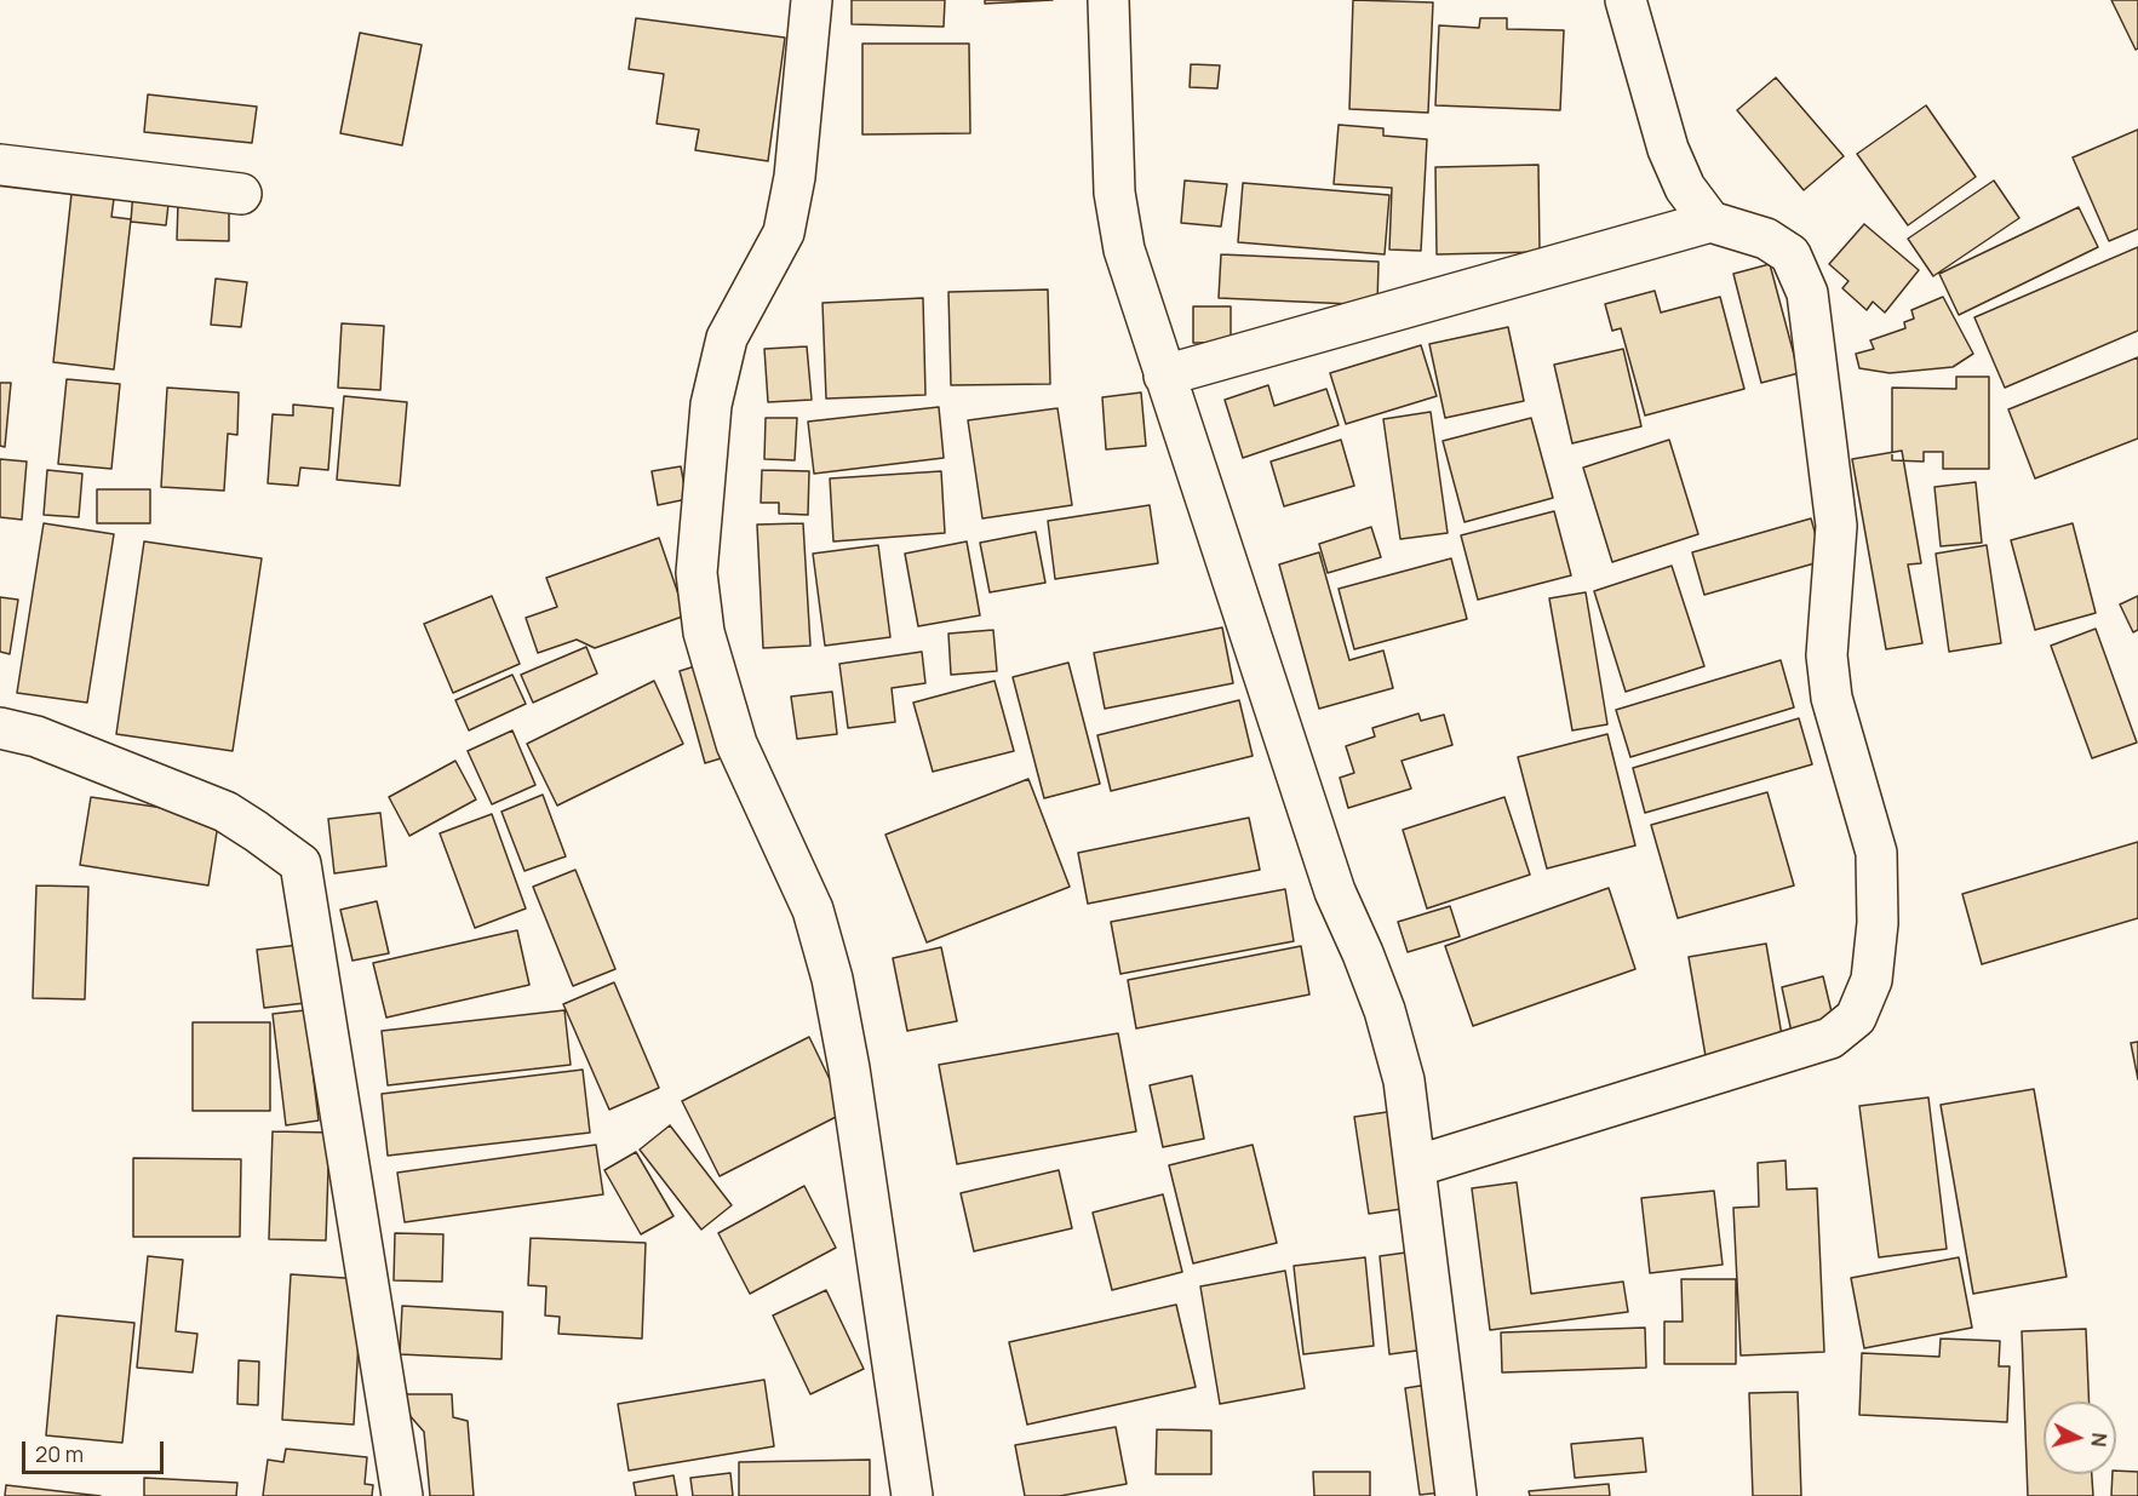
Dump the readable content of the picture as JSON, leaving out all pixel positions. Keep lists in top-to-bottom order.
{
  "scale_bar": "20 m",
  "north": "right"
}
